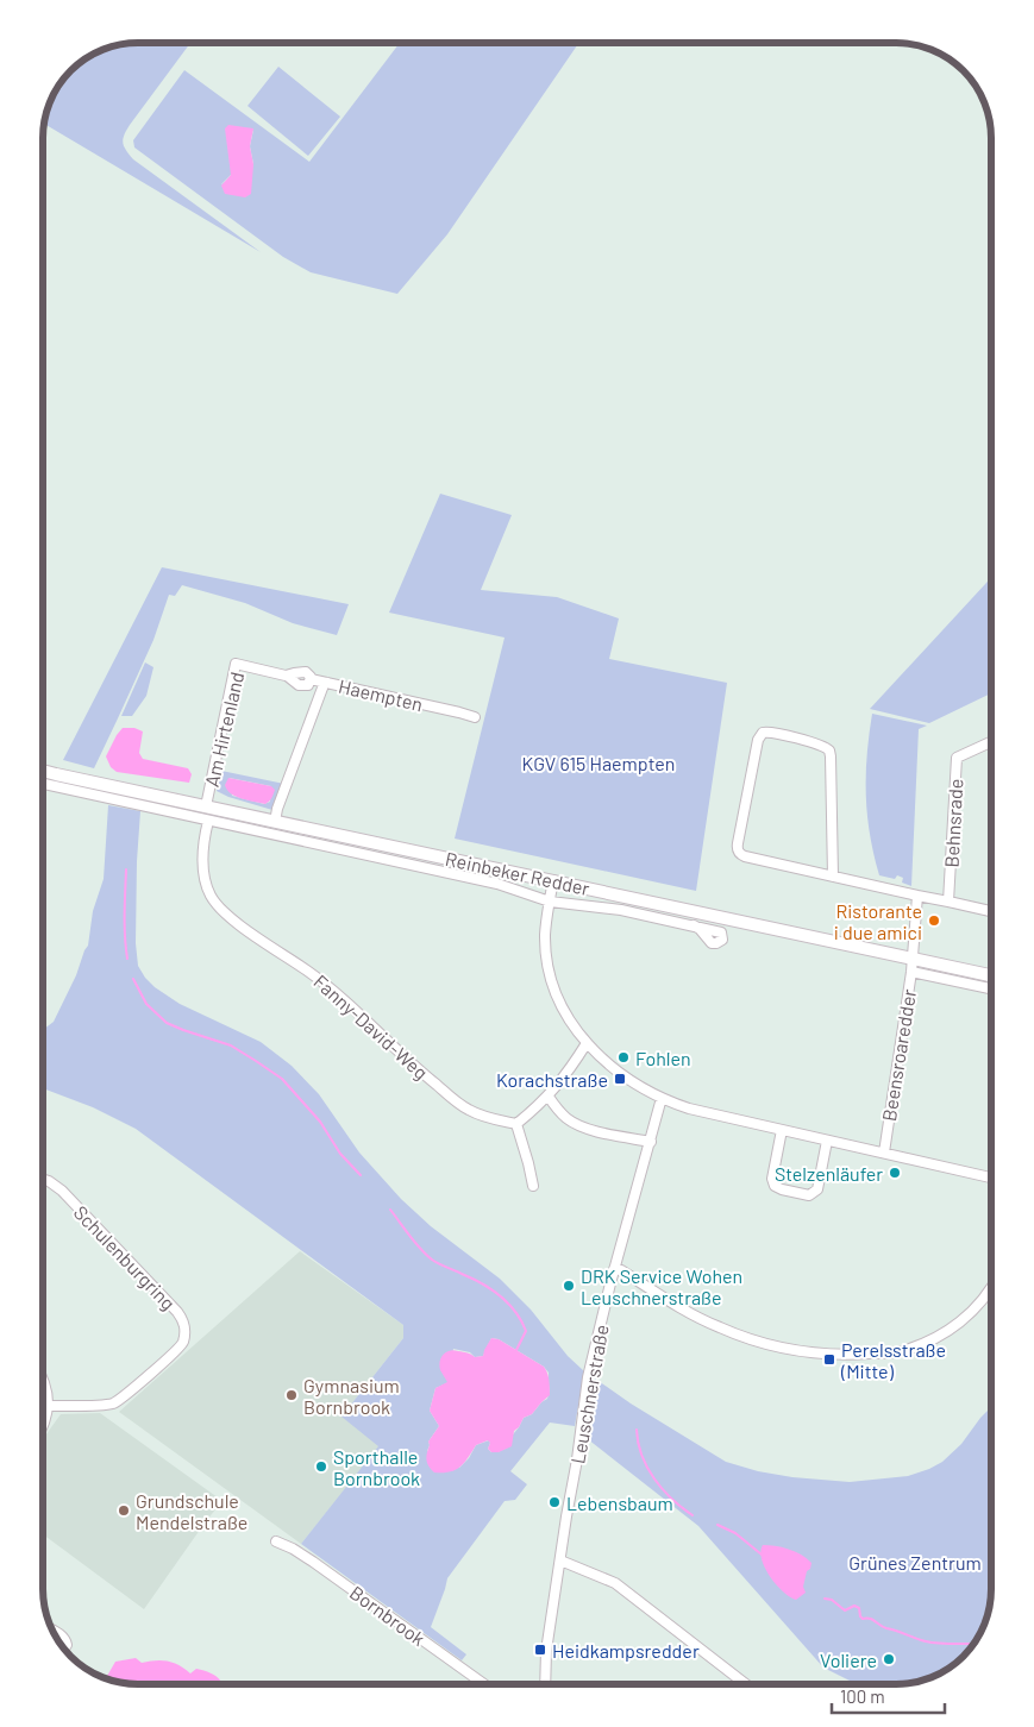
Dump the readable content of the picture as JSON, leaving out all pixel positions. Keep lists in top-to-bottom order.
{
  "streets": {
    "main road": ["Reinbeker Redder"],
    "street": [
      "Haempten",
      "Am Hirtenland",
      "Behnsrade",
      "Fanny-David-Weg",
      "Beensroaredder",
      "Schulenburgring",
      "Leuschnerstraße",
      "Bornbrook"
    ]
  },
  "crossings": [
    ["Haempten", "Am Hirtenland"],
    ["Haempten", "Reinbeker Redder"],
    ["Am Hirtenland", "Reinbeker Redder"],
    ["Reinbeker Redder", "Fanny-David-Weg"],
    ["Reinbeker Redder", "Beensroaredder"]
  ],
  "parks": ["KGV 615 Haempten", "Grünes Zentrum"],
  "places": {
    "other": [
      "Ristorante i due amici",
      "Fohlen",
      "Stelzenläufer",
      "DRK Service Wohen Leuschnerstraße",
      "Gymnasium Bornbrook",
      "Sporthalle Bornbrook",
      "Lebensbaum",
      "Grundschule Mendelstraße",
      "Voliere"
    ],
    "transit": ["Korachstraße", "Perelsstraße (Mitte)", "Heidkampsredder"]
  },
  "scale_bar": "100 m"
}
